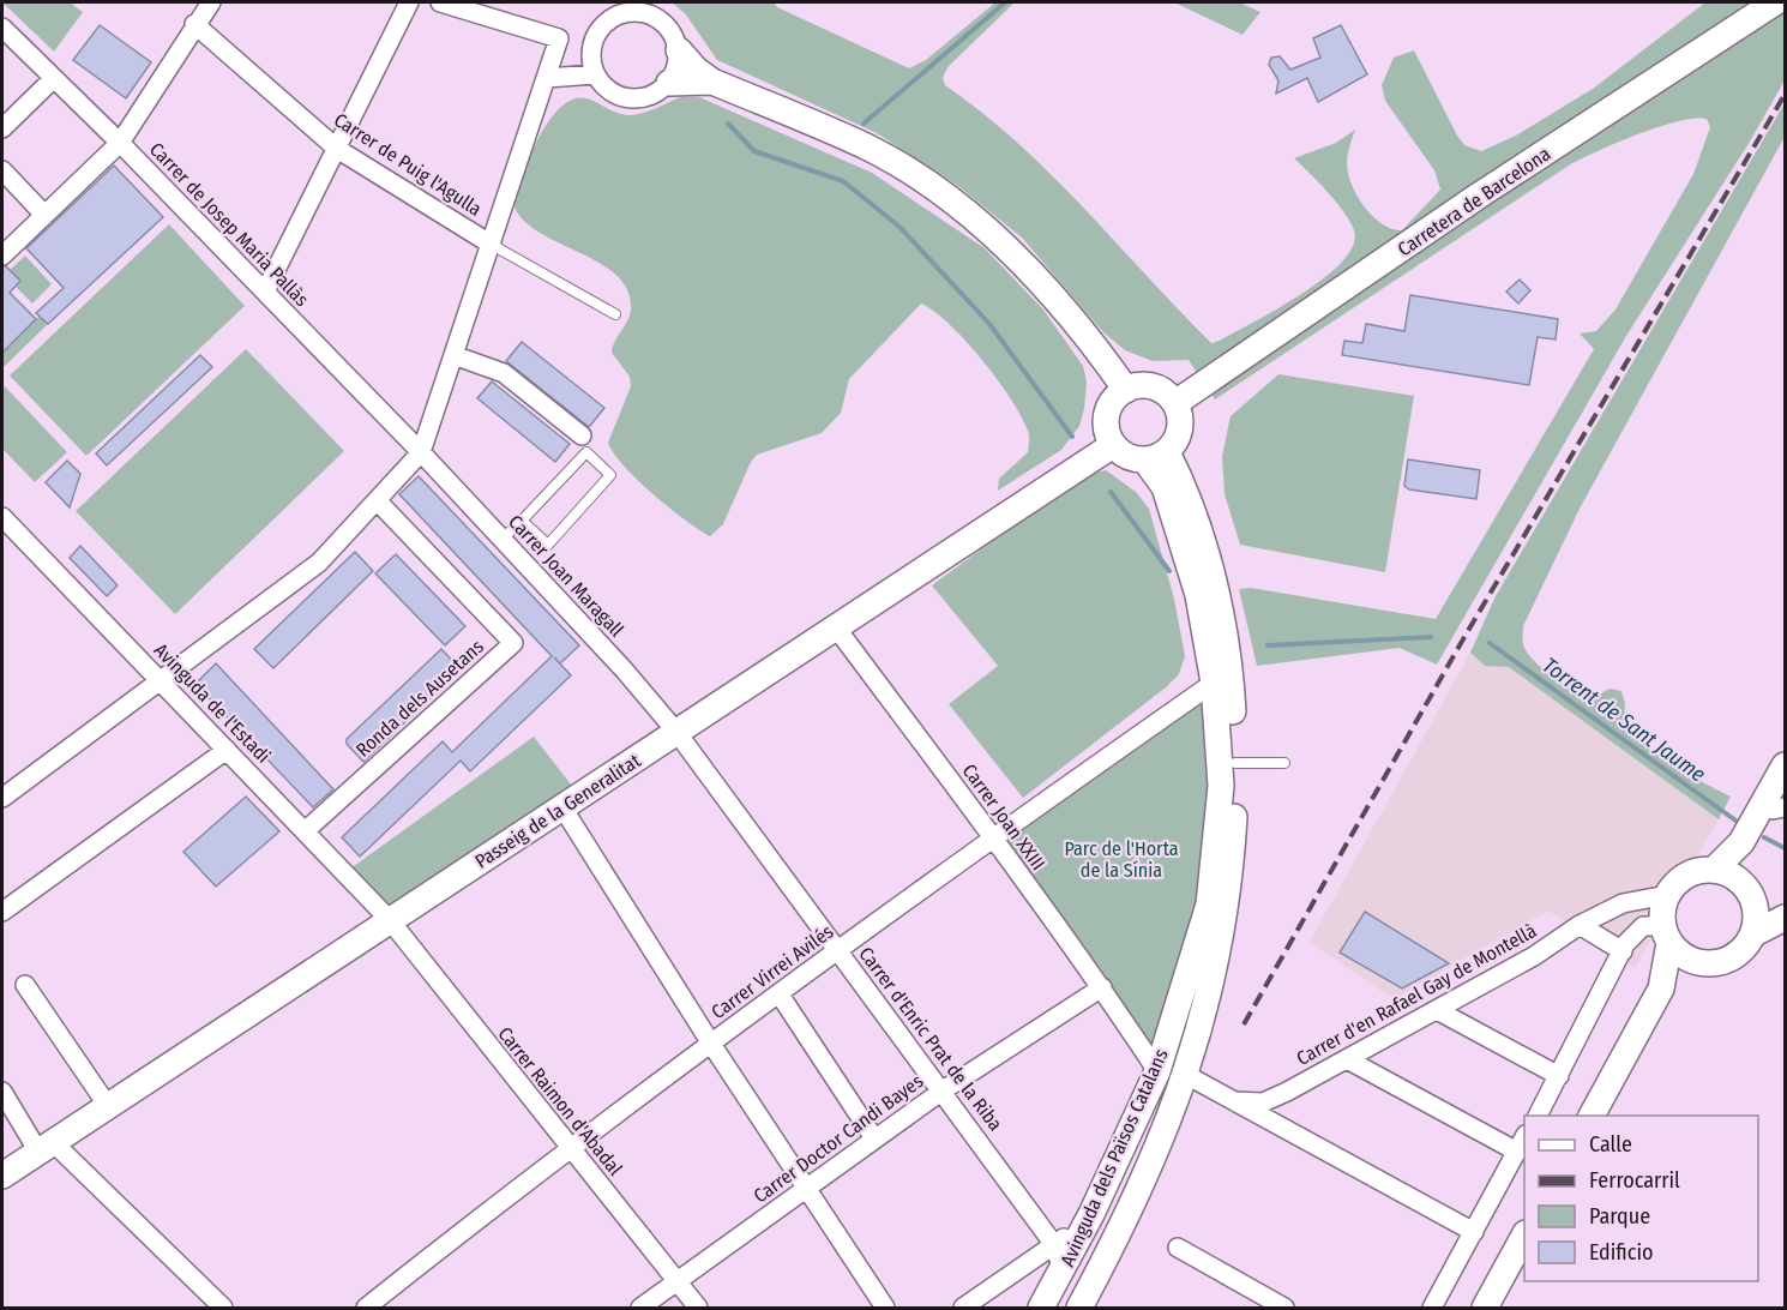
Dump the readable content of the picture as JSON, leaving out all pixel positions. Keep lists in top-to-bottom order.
{
  "streets": {
    "street": [
      "Carrer de Puig l'Agulla",
      "Carretera de Barcelona",
      "Carrer de Josep Maria Pallàs",
      "Carrer Joan Maragall",
      "Ronda dels Ausetans",
      "Avinguda de l'Estadi",
      "Passeig de la Generalitat",
      "Carrer Joan XXIII",
      "Carrer Virrei Avilés",
      "Carrer d'en Rafael Gay de Montellà",
      "Carrer d'Enric Prat de la Riba",
      "Carrer Raimon d'Abadal",
      "Carrer Doctor Candi Bayes",
      "Avinguda dels Països Catalans"
    ]
  },
  "crossings": [
    ["Carretera de Barcelona", "Passeig de la Generalitat"],
    ["Carretera de Barcelona", "Avinguda dels Països Catalans"],
    ["Carrer de Josep Maria Pallàs", "Carrer Joan Maragall"],
    ["Carrer Joan Maragall", "Passeig de la Generalitat"],
    ["Carrer Joan Maragall", "Carrer d'Enric Prat de la Riba"],
    ["Ronda dels Ausetans", "Avinguda de l'Estadi"],
    ["Avinguda de l'Estadi", "Passeig de la Generalitat"],
    ["Avinguda de l'Estadi", "Carrer Raimon d'Abadal"],
    ["Passeig de la Generalitat", "Carrer Joan XXIII"],
    ["Passeig de la Generalitat", "Carrer d'Enric Prat de la Riba"],
    ["Passeig de la Generalitat", "Carrer Raimon d'Abadal"],
    ["Passeig de la Generalitat", "Avinguda dels Països Catalans"],
    ["Carrer Joan XXIII", "Carrer Virrei Avilés"],
    ["Carrer Joan XXIII", "Carrer Doctor Candi Bayes"],
    ["Carrer Joan XXIII", "Avinguda dels Països Catalans"],
    ["Carrer Virrei Avilés", "Carrer d'Enric Prat de la Riba"],
    ["Carrer Virrei Avilés", "Carrer Raimon d'Abadal"],
    ["Carrer Virrei Avilés", "Avinguda dels Països Catalans"],
    ["Carrer d'Enric Prat de la Riba", "Carrer Doctor Candi Bayes"],
    ["Carrer d'Enric Prat de la Riba", "Avinguda dels Països Catalans"],
    ["Carrer Raimon d'Abadal", "Carrer Doctor Candi Bayes"]
  ],
  "water": ["Torrent de Sant Jaume"],
  "parks": ["Parc de l'Horta de la Sínia"],
  "legend": [
    "Calle",
    "Ferrocarril",
    "Parque",
    "Edificio"
  ]
}
